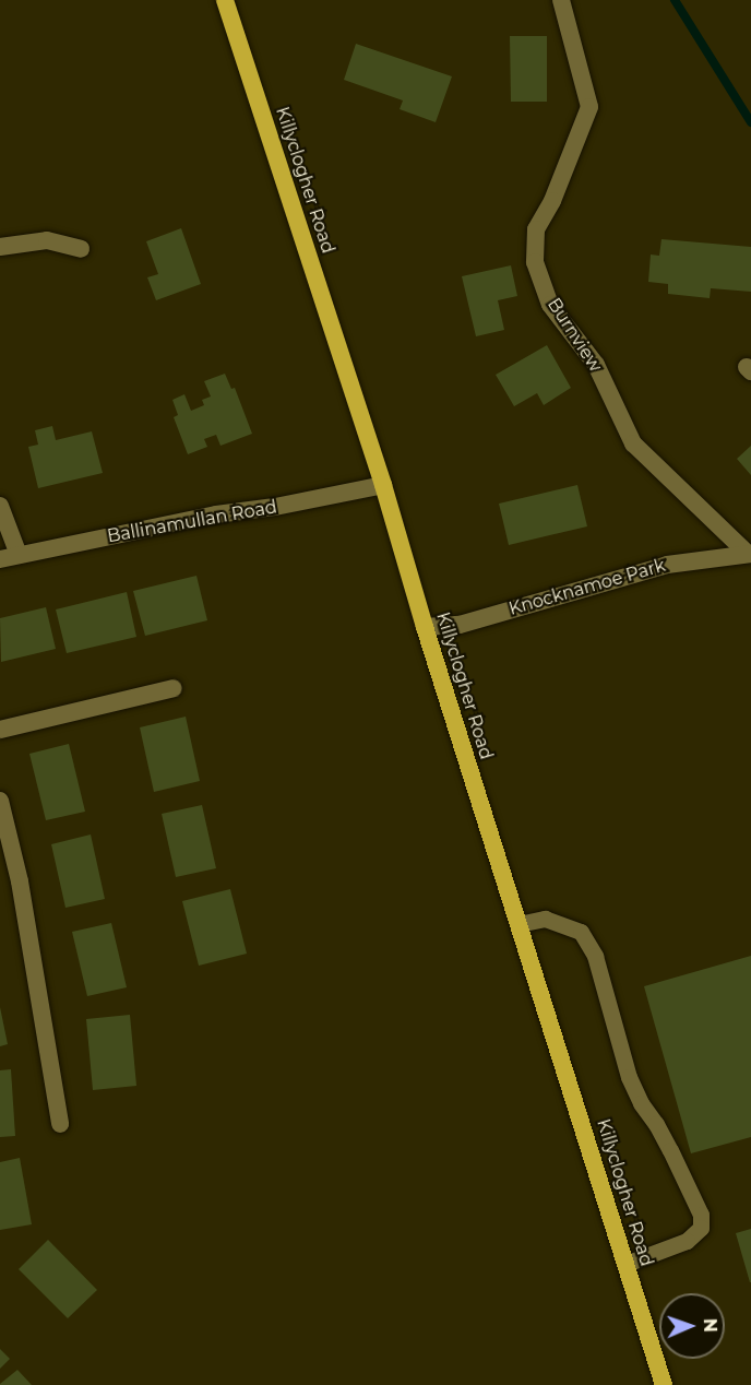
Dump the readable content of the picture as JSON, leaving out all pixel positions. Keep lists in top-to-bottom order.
{
  "streets": {
    "highway": ["Killyclogher Road"],
    "street": ["Burnview", "Ballinamullan Road", "Knocknamoe Park"]
  },
  "crossings": [
    ["Killyclogher Road", "Ballinamullan Road"],
    ["Killyclogher Road", "Knocknamoe Park"],
    ["Burnview", "Knocknamoe Park"]
  ],
  "north": "right"
}
